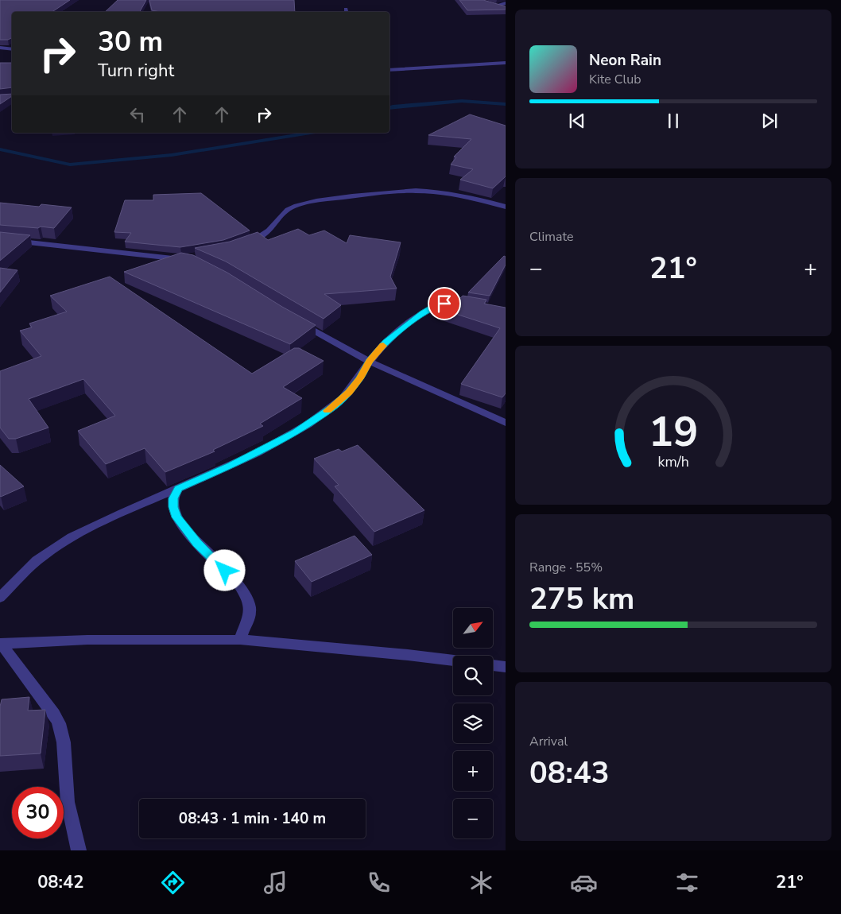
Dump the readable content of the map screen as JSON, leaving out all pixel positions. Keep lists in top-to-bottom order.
{
  "north": "top right",
  "page": {
    "turn": ["30 m", "Turn right"],
    "song": ["Neon Rain", "Kite Club"],
    "tile": [
      "Climate",
      ["Range · 55%", "275 km"],
      ["Arrival", "08:43"]
    ],
    "heat": ["−", "21°", "+"],
    "map_buttons": ["+", "−"],
    "limit": "30",
    "trip": "08:43 · 1 min · 140 m",
    "tabs": ["08:42", "21°"],
    "gauge": ["19", "km/h"]
  }
}
